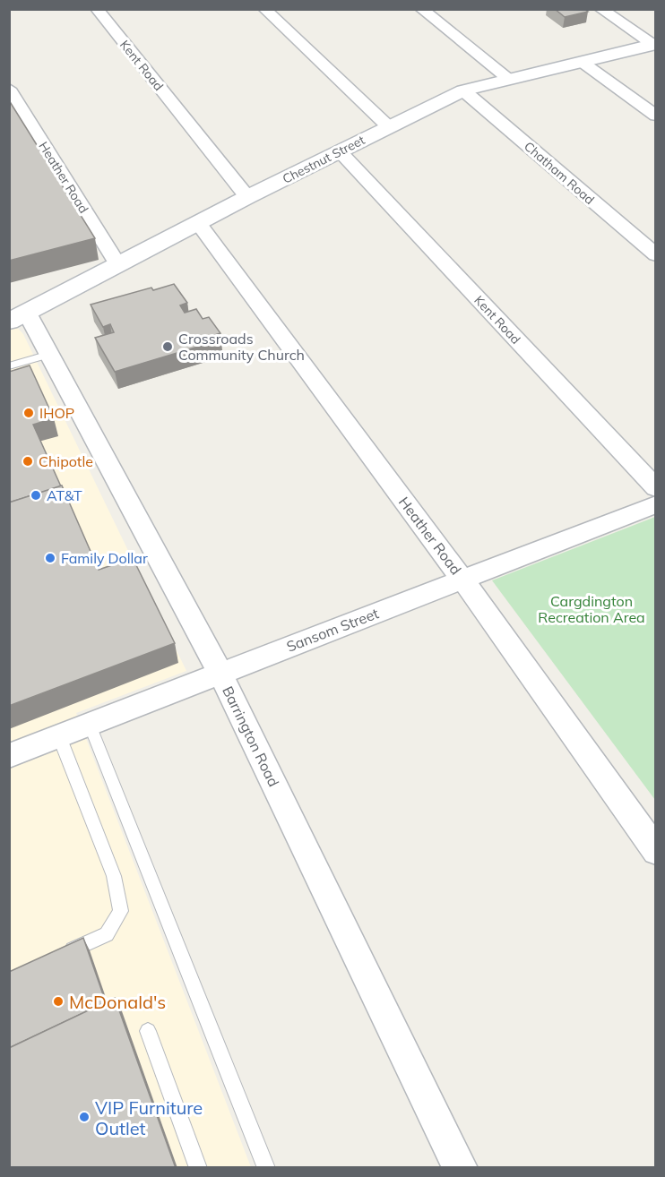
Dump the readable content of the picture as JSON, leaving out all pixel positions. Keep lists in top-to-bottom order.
{
  "streets": {
    "street": [
      "Kent Road",
      "Chestnut Street",
      "Chatham Road",
      "Heather Road",
      "Sansom Street",
      "Barrington Road"
    ]
  },
  "crossings": [
    ["Kent Road", "Chestnut Street"],
    ["Chestnut Street", "Chatham Road"],
    ["Chestnut Street", "Heather Road"],
    ["Chestnut Street", "Barrington Road"],
    ["Heather Road", "Sansom Street"],
    ["Sansom Street", "Barrington Road"]
  ],
  "parks": ["Cargdington Recreation Area"],
  "places": [
    "Crossroads Community Church",
    "IHOP",
    "Chipotle",
    "AT&T",
    "Family Dollar",
    "McDonald's",
    "VIP Furniture Outlet"
  ]
}
